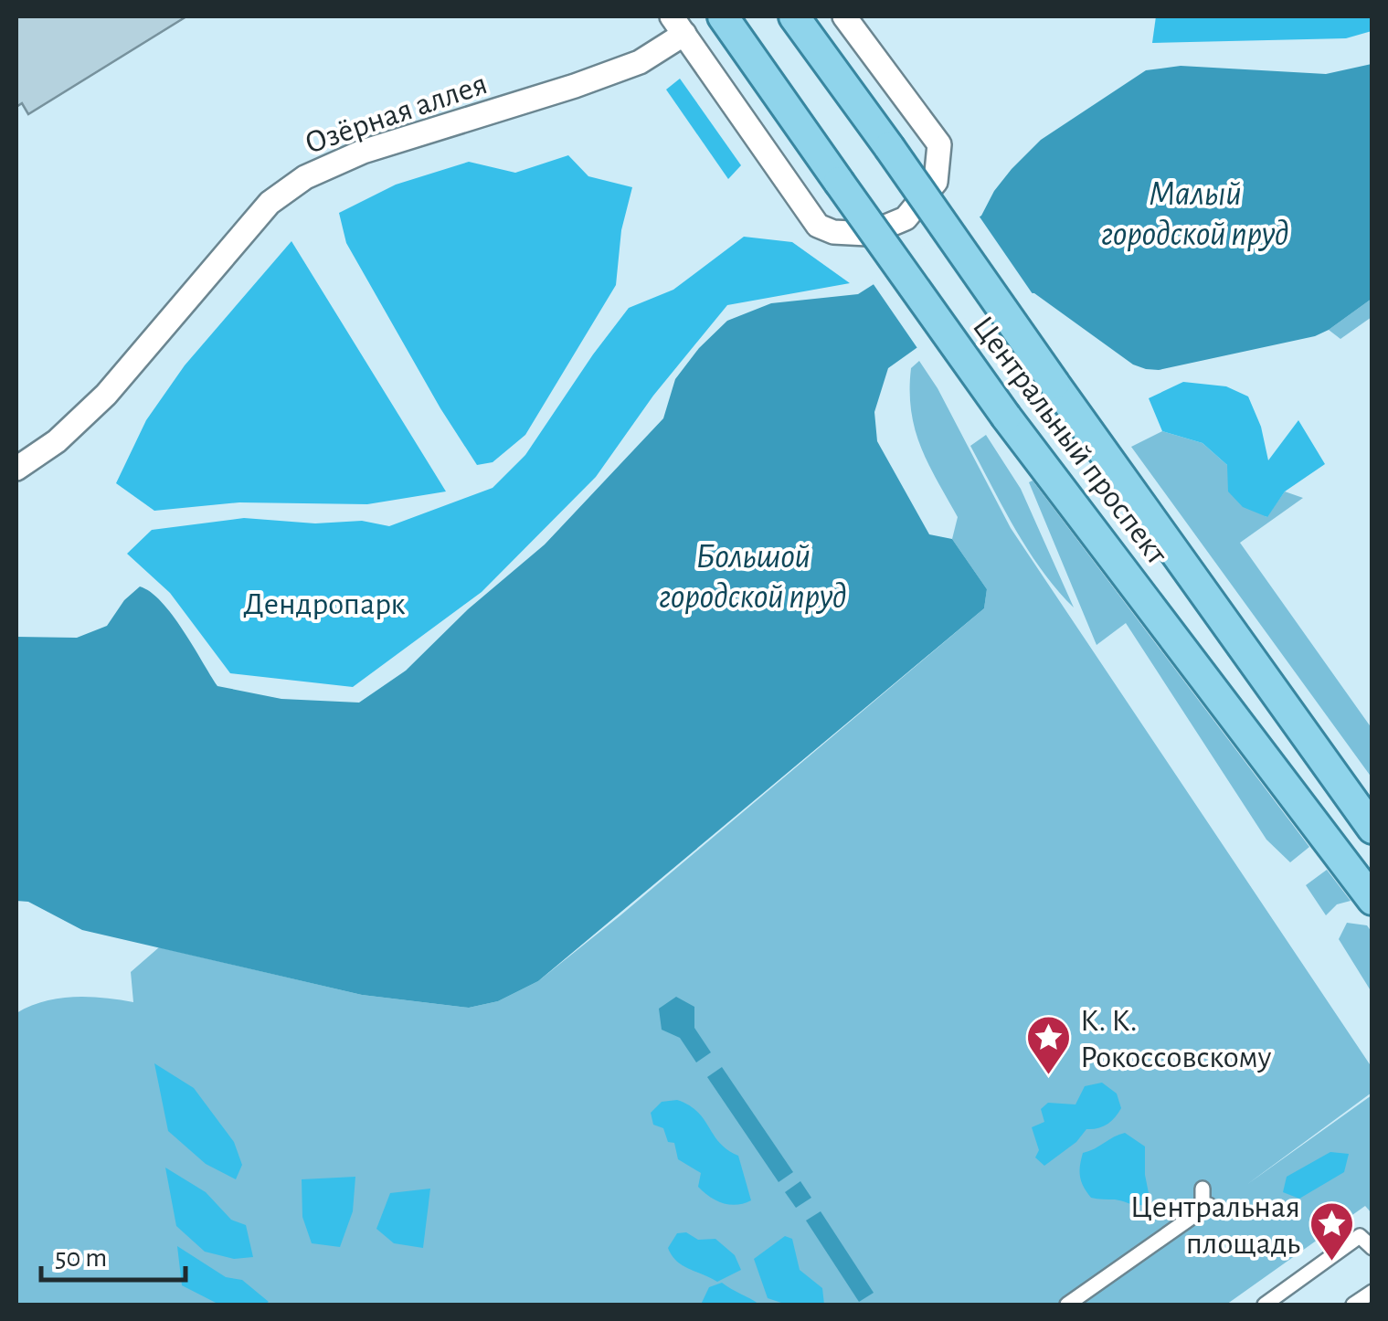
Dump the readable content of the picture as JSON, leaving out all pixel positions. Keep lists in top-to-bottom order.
{
  "streets": {
    "main road": ["Центральный проспект"],
    "street": ["Озёрная аллея"]
  },
  "water": ["Малый городской пруд", "Большой городской пруд"],
  "parks": ["Дендропарк"],
  "places": {
    "place": ["К. К. Рокоссовскому", "Центральная площадь"]
  },
  "scale_bar": "50 m"
}
